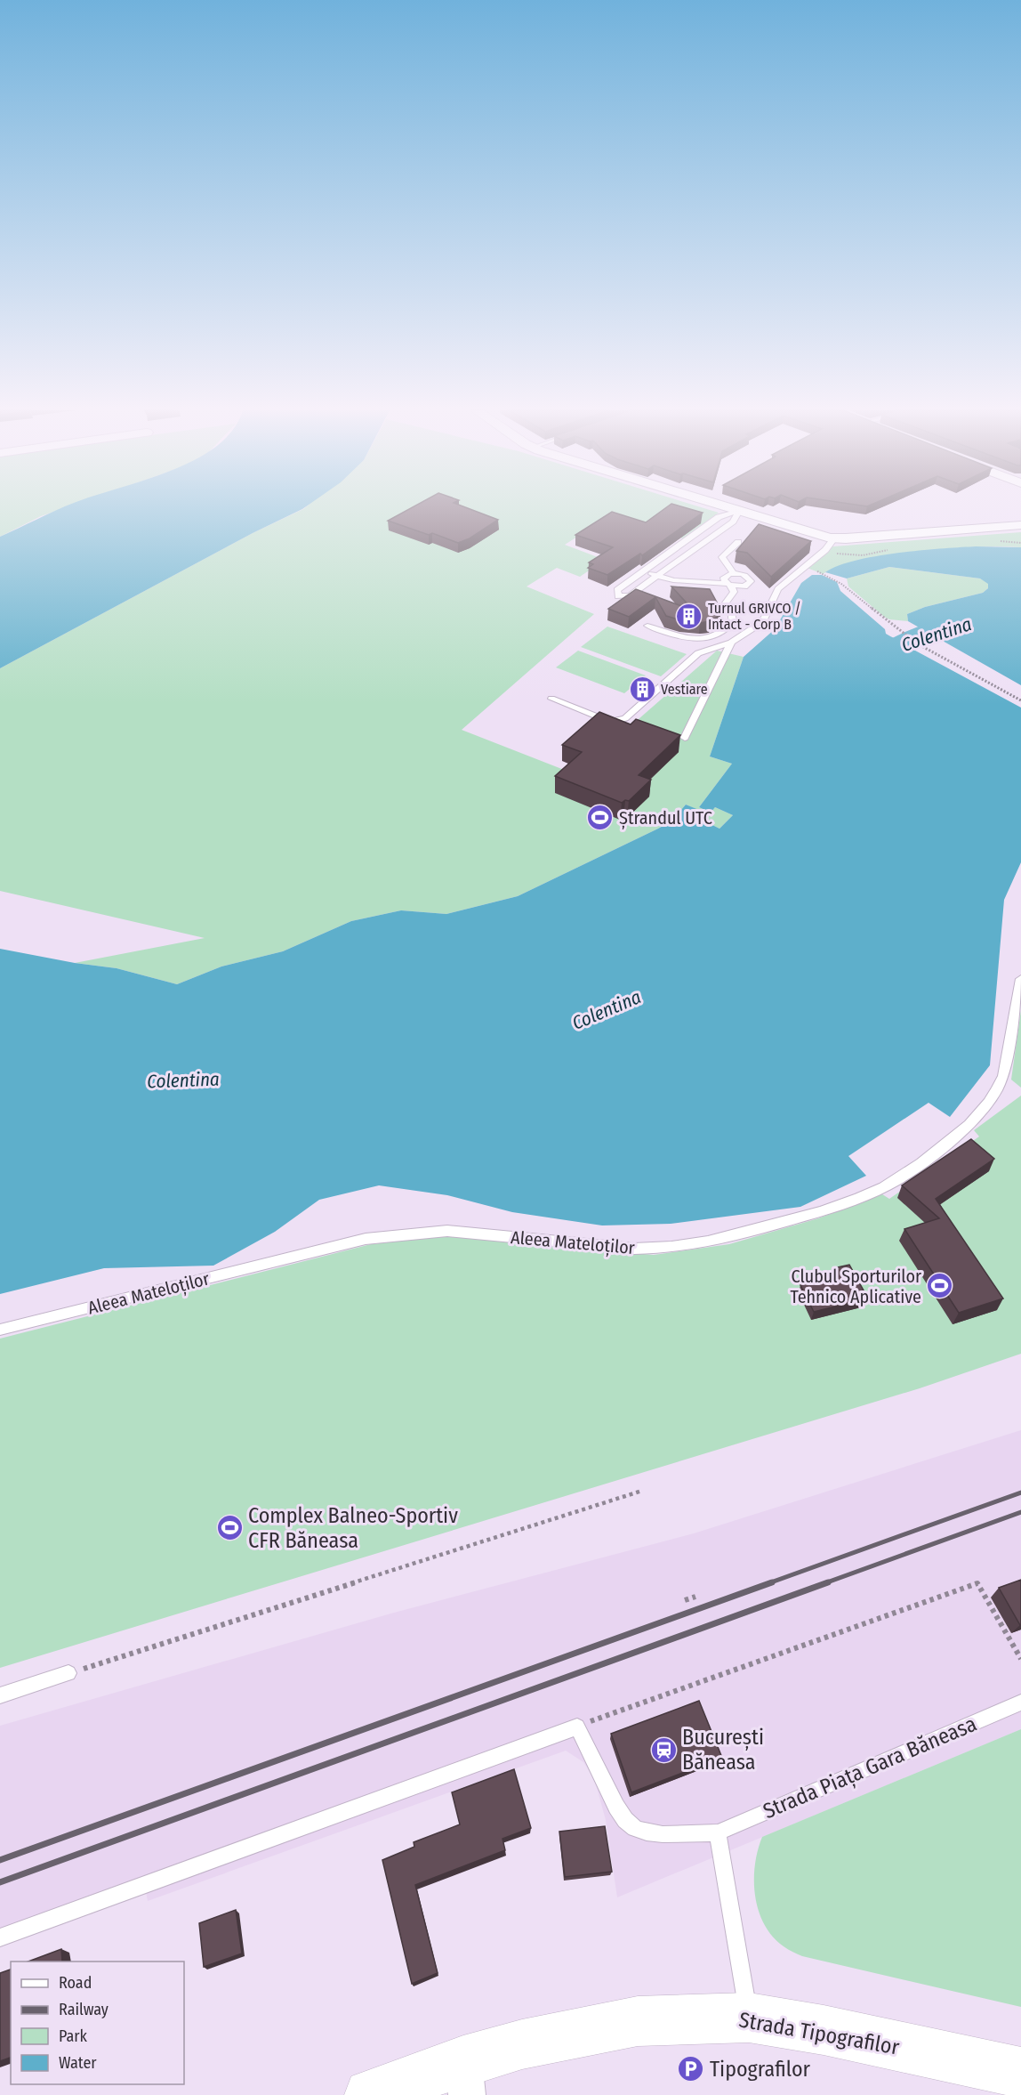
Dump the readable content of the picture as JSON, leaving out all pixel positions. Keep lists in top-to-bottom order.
{
  "streets": {
    "street": ["Strada Tipografilor"],
    "lane": ["Aleea Mateloților", "Strada Piața Gara Băneasa"]
  },
  "water": ["Colentina"],
  "places": {
    "building": ["Turnul GRIVCO / Intact - Corp B", "Vestiare"],
    "sports": ["Ștrandul UTC", "Clubul Sporturilor Tehnico Aplicative", "Complex Balneo-Sportiv CFR Băneasa"],
    "station": ["București Băneasa"],
    "parking": ["Tipografilor"]
  },
  "legend": [
    "Road",
    "Railway",
    "Park",
    "Water"
  ]
}
